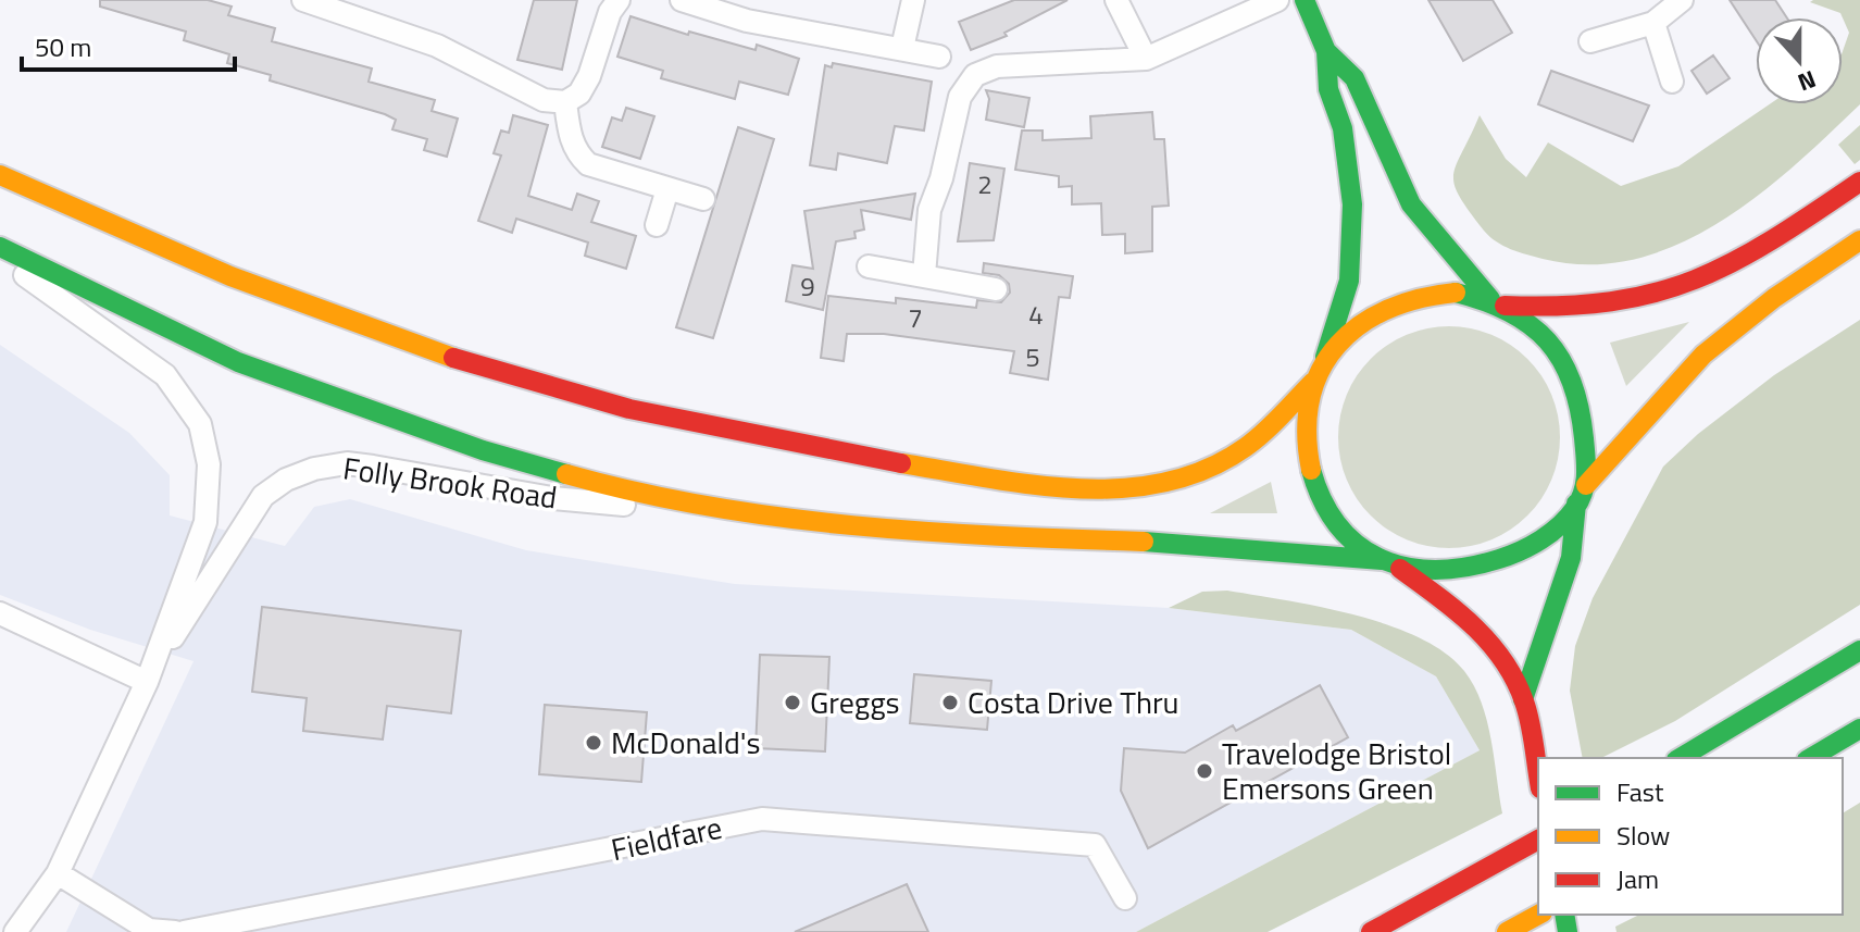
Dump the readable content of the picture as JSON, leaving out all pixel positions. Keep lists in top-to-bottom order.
{
  "streets": {
    "street": ["Folly Brook Road", "Fieldfare"]
  },
  "places": [
    "Greggs",
    "Costa Drive Thru",
    "McDonald's",
    "Travelodge Bristol Emersons Green"
  ],
  "house_numbers": [
    "2",
    "9",
    "4",
    "7",
    "5"
  ],
  "legend": ["Fast", "Slow", "Jam"],
  "scale_bar": "50 m",
  "north": "bottom"
}
